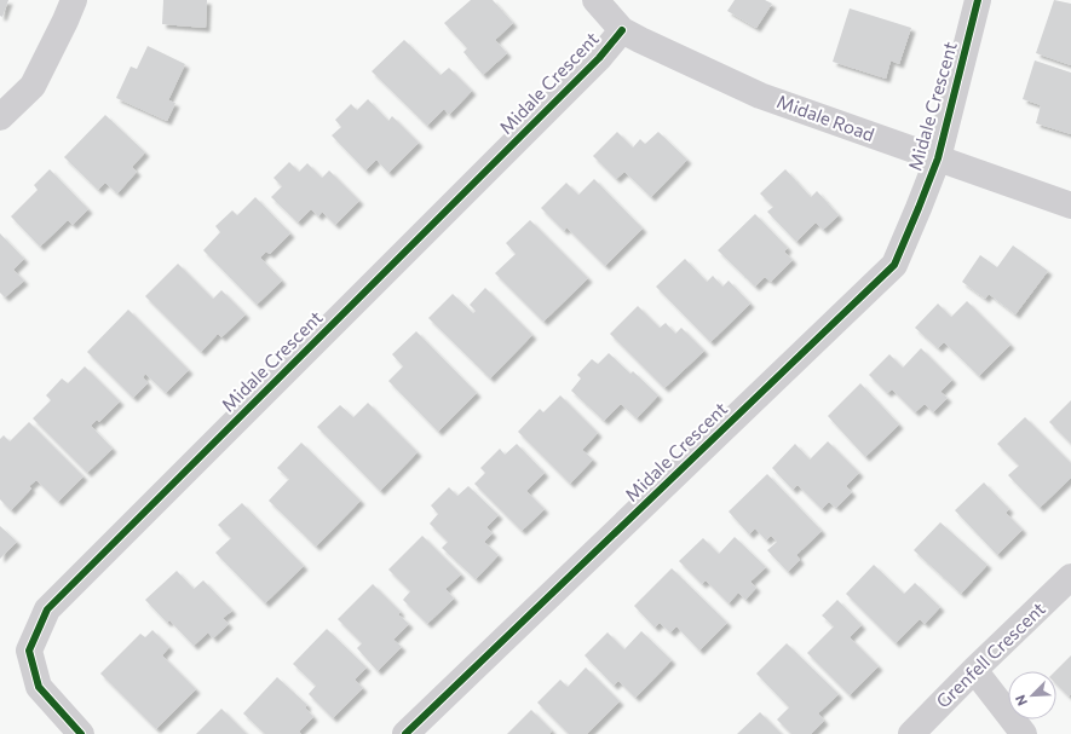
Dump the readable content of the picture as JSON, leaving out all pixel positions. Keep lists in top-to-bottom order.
{
  "streets": {
    "street": ["Midale Crescent", "Midale Road", "Grenfell Crescent"]
  },
  "crossings": [
    ["Midale Crescent", "Midale Road"]
  ],
  "north": "bottom left"
}
